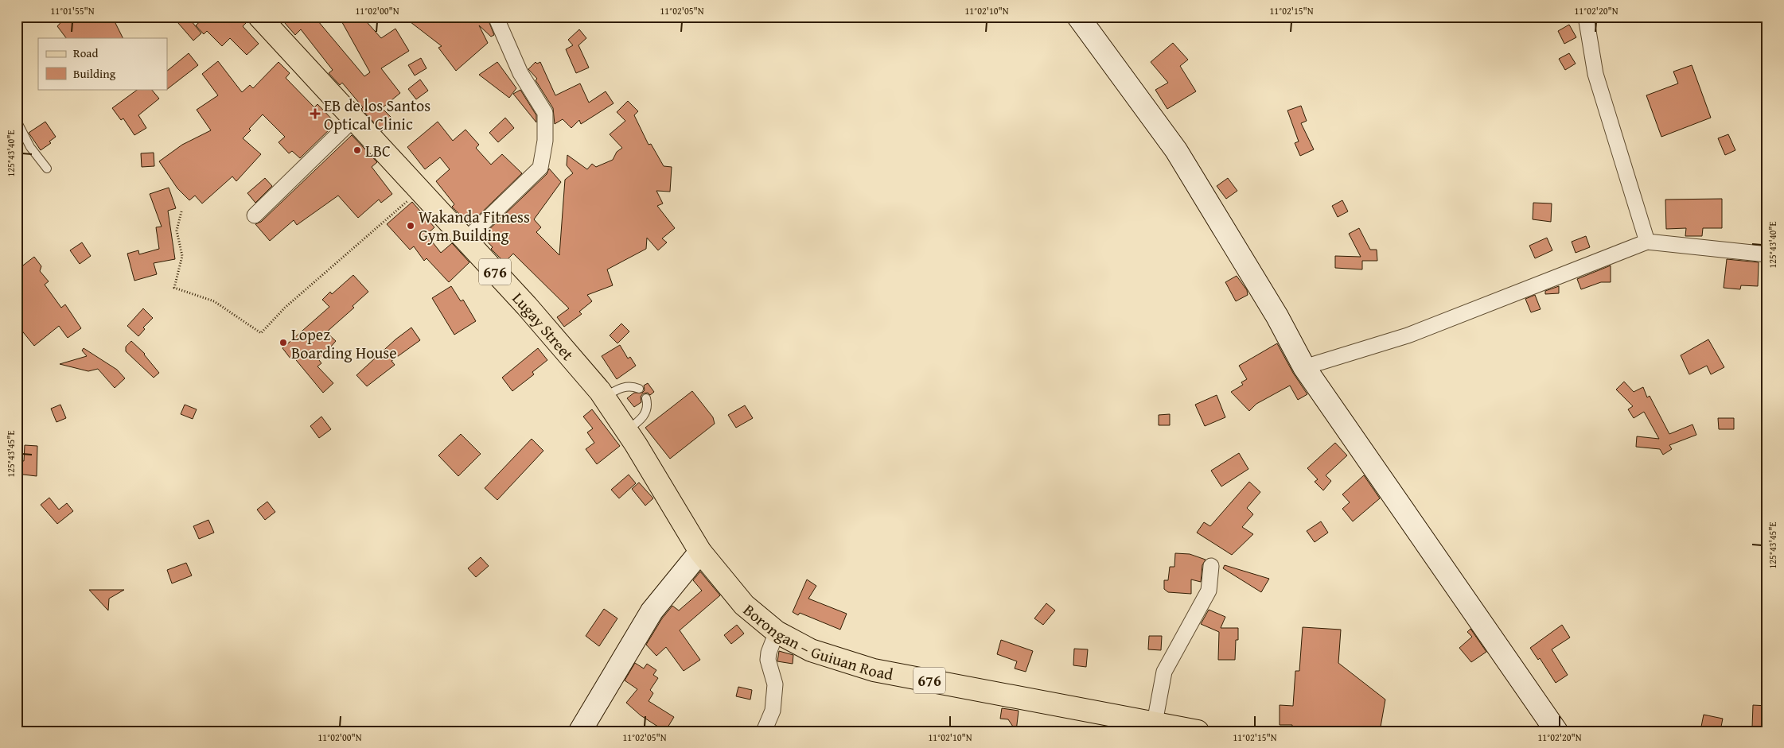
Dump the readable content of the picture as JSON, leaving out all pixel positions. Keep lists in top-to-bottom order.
{
  "streets": {
    "main road": ["676", "Lugay Street", "Borongan – Guiuan Road"]
  },
  "crossings": [
    ["Lugay Street", "Borongan – Guiuan Road"]
  ],
  "places": {
    "health": ["EB de los Santos Optical Clinic"],
    "other": ["LBC", "Wakanda Fitness Gym Building", "Lopez Boarding House"]
  },
  "legend": ["Road", "Building"],
  "coordinates": [
    "11°01'55\"N",
    "11°02'00\"N",
    "11°02'05\"N",
    "11°02'10\"N",
    "11°02'15\"N",
    "11°02'20\"N",
    "125°43'40\"E",
    "125°43'45\"E"
  ]
}
